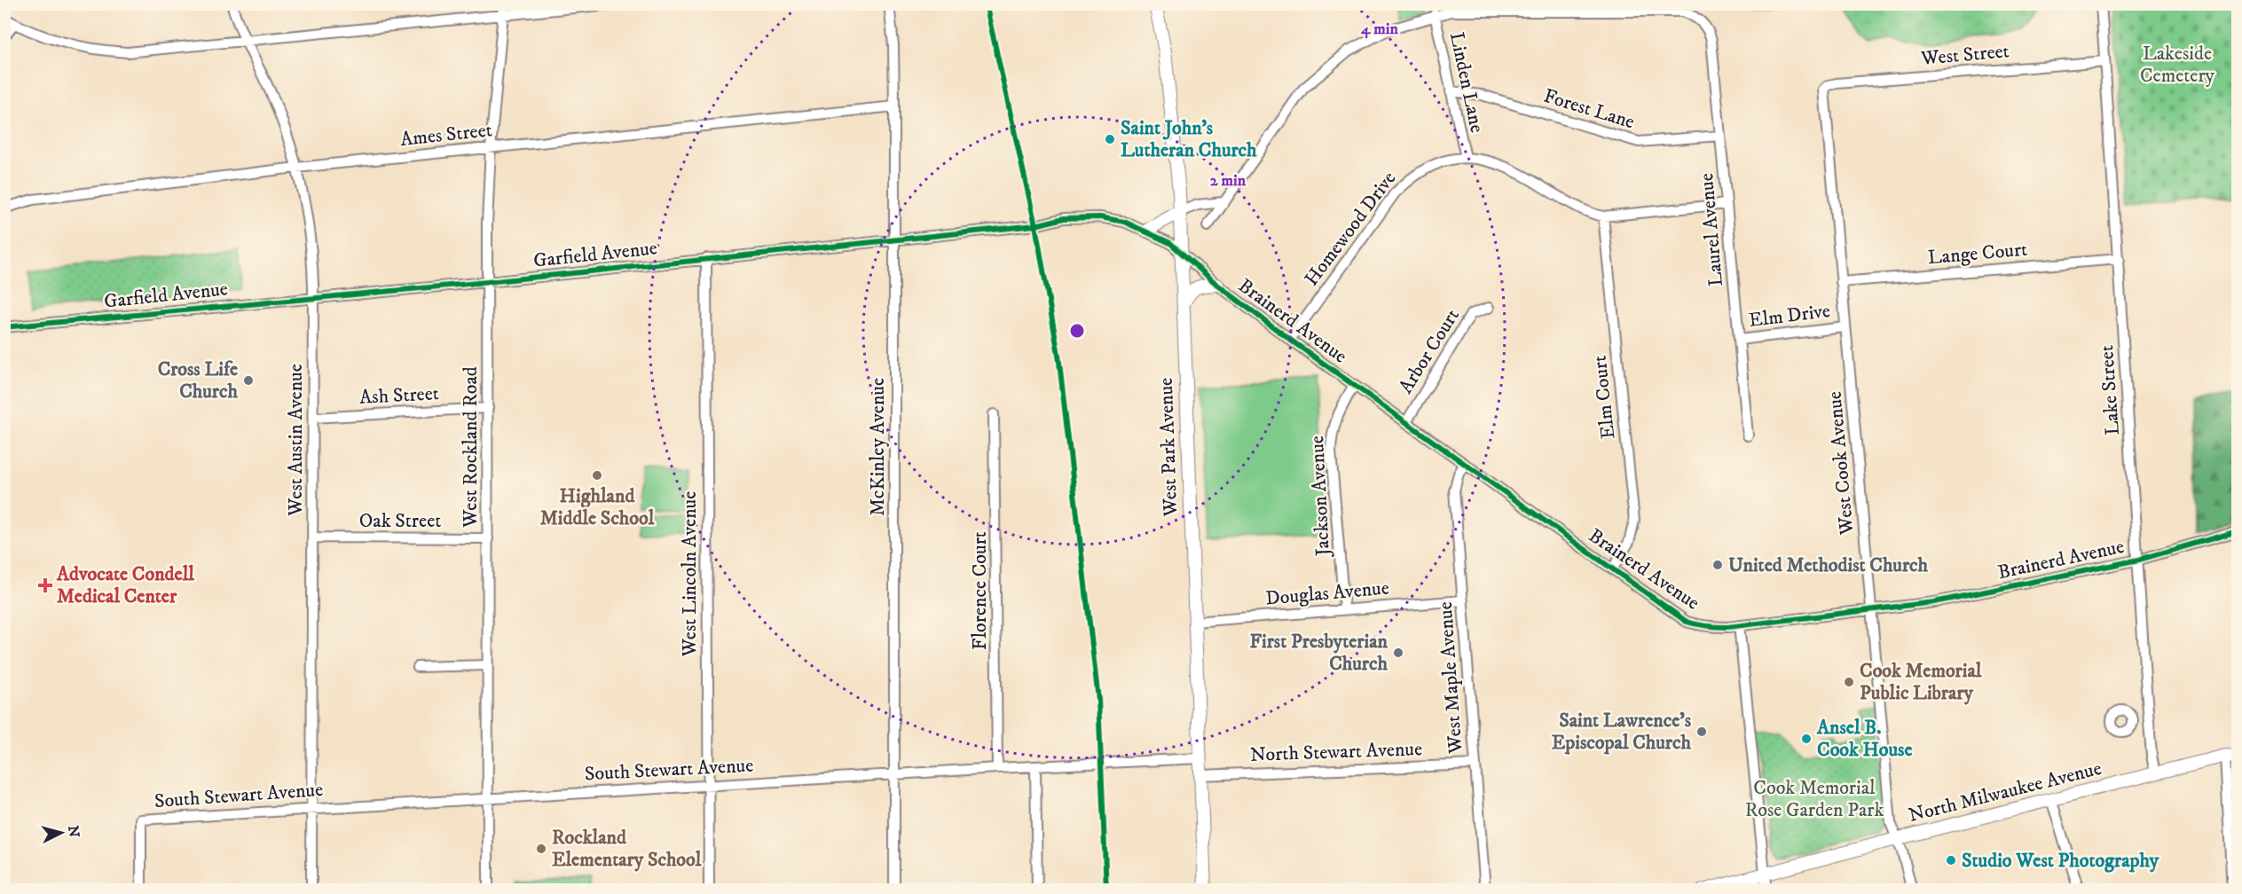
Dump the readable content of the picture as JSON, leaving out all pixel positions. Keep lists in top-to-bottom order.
{
  "streets": {
    "main road": ["West Park Avenue", "North Milwaukee Avenue"],
    "street": [
      "West Street",
      "Linden Lane",
      "Forest Lane",
      "Ames Street",
      "Homewood Drive",
      "Laurel Avenue",
      "Lange Court",
      "Garfield Avenue",
      "Elm Drive",
      "Brainerd Avenue",
      "Arbor Court",
      "Lake Street",
      "Ash Street",
      "Elm Court",
      "West Austin Avenue",
      "West Rockland Road",
      "McKinley Avenue",
      "West Cook Avenue",
      "Jackson Avenue",
      "Oak Street",
      "West Lincoln Avenue",
      "Florence Court",
      "Douglas Avenue",
      "West Maple Avenue",
      "North Stewart Avenue",
      "South Stewart Avenue"
    ]
  },
  "crossings": [
    ["West Street", "Lake Street"],
    ["West Street", "West Cook Avenue"],
    ["Linden Lane", "Forest Lane"],
    ["Linden Lane", "Homewood Drive"],
    ["Linden Lane", "Laurel Avenue"],
    ["Forest Lane", "Laurel Avenue"],
    ["Ames Street", "West Austin Avenue"],
    ["Ames Street", "West Rockland Road"],
    ["Ames Street", "McKinley Avenue"],
    ["Homewood Drive", "Laurel Avenue"],
    ["Homewood Drive", "Brainerd Avenue"],
    ["Homewood Drive", "Elm Court"],
    ["Laurel Avenue", "Elm Drive"],
    ["Lange Court", "Lake Street"],
    ["Lange Court", "West Cook Avenue"],
    ["Garfield Avenue", "Brainerd Avenue"],
    ["Garfield Avenue", "West Austin Avenue"],
    ["Garfield Avenue", "West Rockland Road"],
    ["Garfield Avenue", "McKinley Avenue"],
    ["Garfield Avenue", "West Park Avenue"],
    ["Garfield Avenue", "West Lincoln Avenue"],
    ["Elm Drive", "West Cook Avenue"],
    ["Brainerd Avenue", "Arbor Court"],
    ["Brainerd Avenue", "Lake Street"],
    ["Brainerd Avenue", "Elm Court"],
    ["Brainerd Avenue", "West Park Avenue"],
    ["Brainerd Avenue", "West Cook Avenue"],
    ["Brainerd Avenue", "Jackson Avenue"],
    ["Brainerd Avenue", "West Maple Avenue"],
    ["Lake Street", "North Milwaukee Avenue"],
    ["Ash Street", "West Austin Avenue"],
    ["Ash Street", "West Rockland Road"],
    ["West Austin Avenue", "Oak Street"],
    ["West Austin Avenue", "South Stewart Avenue"],
    ["West Rockland Road", "Oak Street"],
    ["West Rockland Road", "South Stewart Avenue"],
    ["McKinley Avenue", "South Stewart Avenue"],
    ["West Park Avenue", "Douglas Avenue"],
    ["West Park Avenue", "North Stewart Avenue"],
    ["West Park Avenue", "South Stewart Avenue"],
    ["West Cook Avenue", "North Milwaukee Avenue"],
    ["Jackson Avenue", "Douglas Avenue"],
    ["West Lincoln Avenue", "South Stewart Avenue"],
    ["Florence Court", "South Stewart Avenue"],
    ["Douglas Avenue", "West Maple Avenue"],
    ["West Maple Avenue", "North Stewart Avenue"]
  ],
  "parks": ["Lakeside Cemetery", "Cook Memorial Rose Garden Park"],
  "places": {
    "other": [
      "Saint John's Lutheran Church",
      "Cross Life Church",
      "Highland Middle School",
      "United Methodist Church",
      "First Presbyterian Church",
      "Cook Memorial Public Library",
      "Saint Lawrence's Episcopal Church",
      "Ansel B. Cook House",
      "Rockland Elementary School",
      "Studio West Photography"
    ],
    "health": ["Advocate Condell Medical Center"]
  },
  "north": "right",
  "rings": ["4 min", "2 min"]
}
